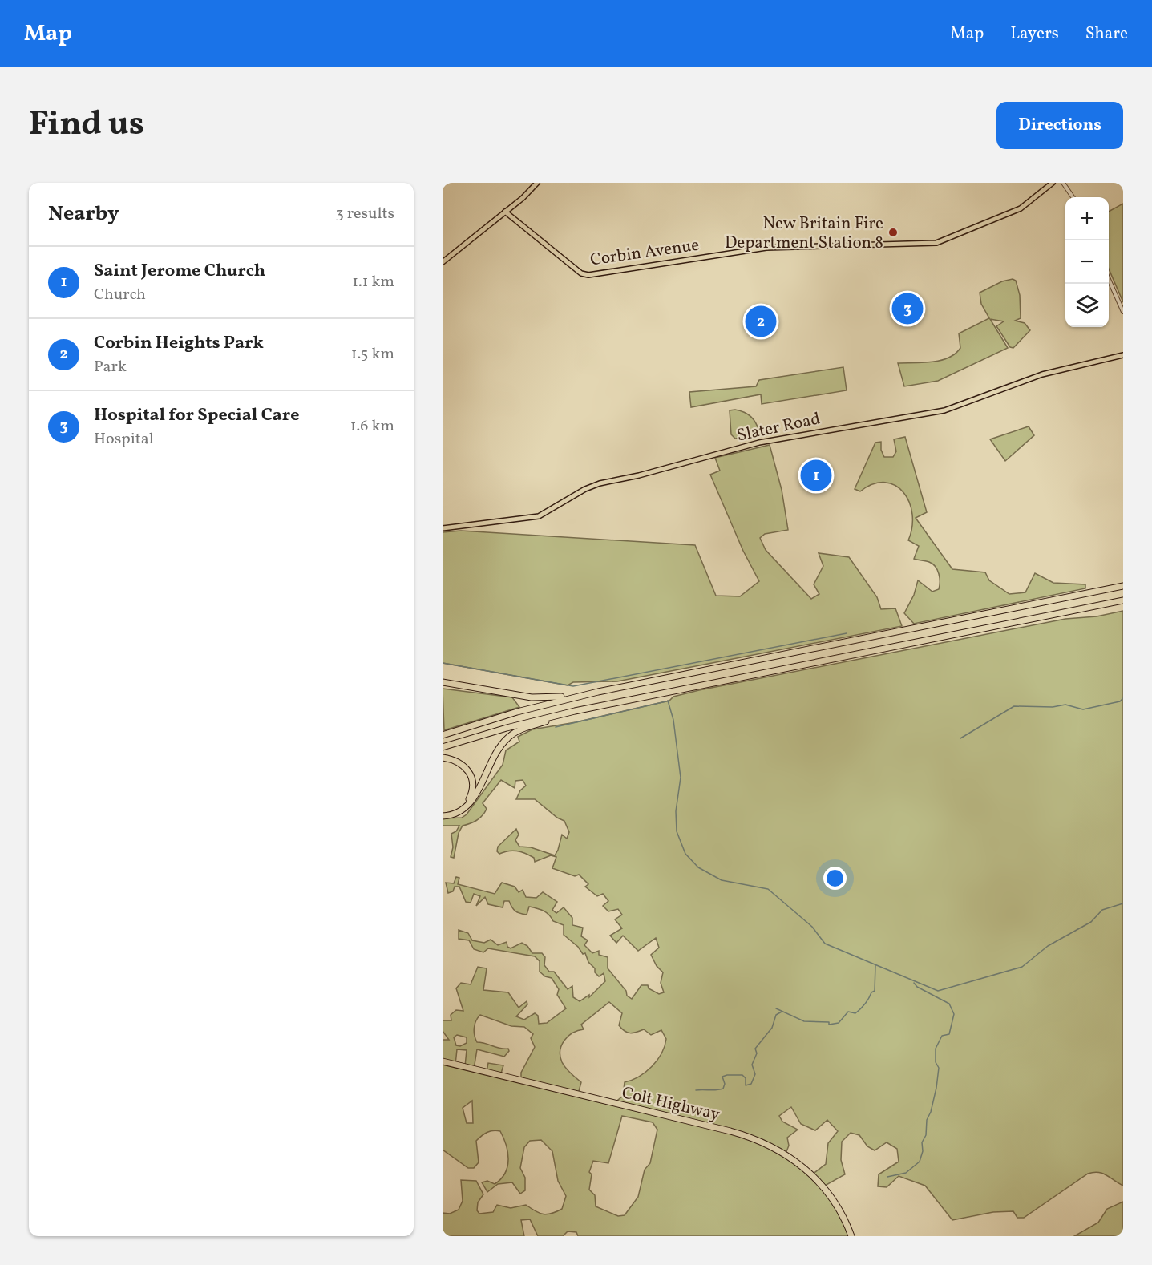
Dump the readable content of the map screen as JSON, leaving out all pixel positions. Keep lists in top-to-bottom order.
{
  "streets": {
    "highway": ["Colt Highway"],
    "main road": ["Corbin Avenue", "Slater Road"]
  },
  "places": ["New Britain Fire Department Station 8"],
  "page": {
    "header": "Map",
    "nav": ["Map", "Layers", "Share"],
    "title": "Find us",
    "buttons": "Directions",
    "heading": ["Nearby", "3 results"],
    "map_buttons": ["+", "−"],
    "list": [
      {
        "mark": "1",
        "name": "Saint Jerome Church",
        "note": "Church",
        "value": "1.1 km"
      },
      {
        "mark": "2",
        "name": "Corbin Heights Park",
        "note": "Park",
        "value": "1.5 km"
      },
      {
        "mark": "3",
        "name": "Hospital for Special Care",
        "note": "Hospital",
        "value": "1.6 km"
      }
    ],
    "pins": ["3", "2", "1"]
  }
}
